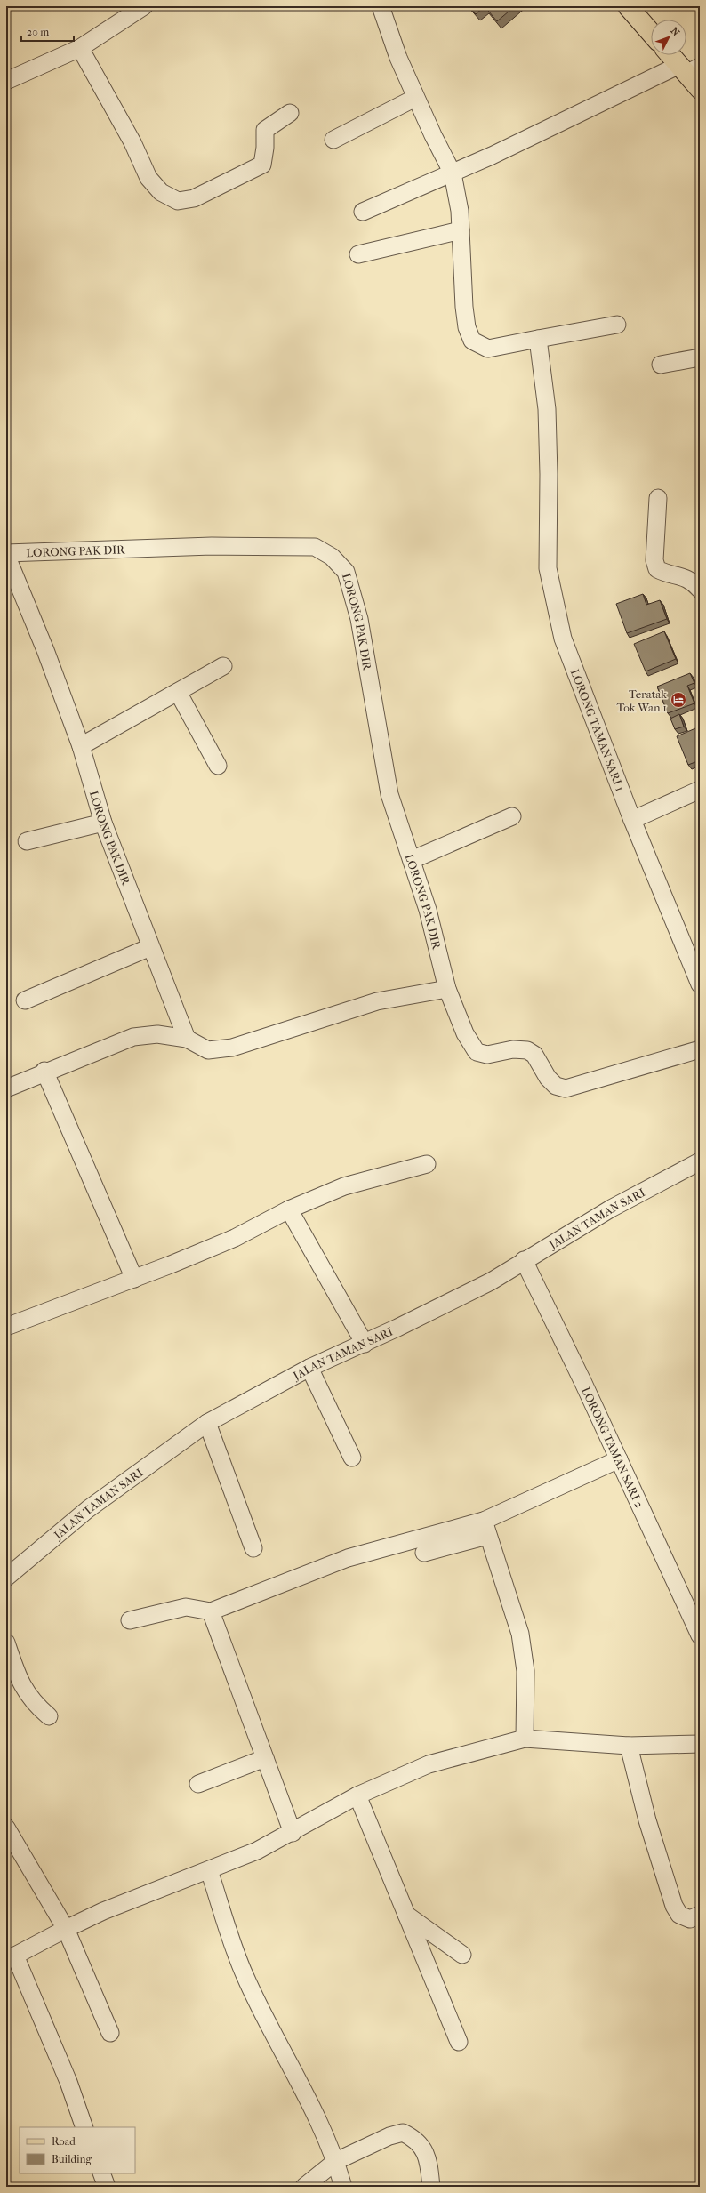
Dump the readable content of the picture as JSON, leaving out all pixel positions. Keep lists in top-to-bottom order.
{
  "streets": {
    "street": [
      "LORONG PAK DIR",
      "LORONG TAMAN SARI 1",
      "JALAN TAMAN SARI",
      "LORONG TAMAN SARI 2"
    ]
  },
  "crossings": [
    ["JALAN TAMAN SARI", "LORONG TAMAN SARI 2"]
  ],
  "places": {
    "hotel": ["Teratak Tok Wan 1"]
  },
  "legend": ["Road", "Building"],
  "scale_bar": "20 m",
  "north": "top right"
}
